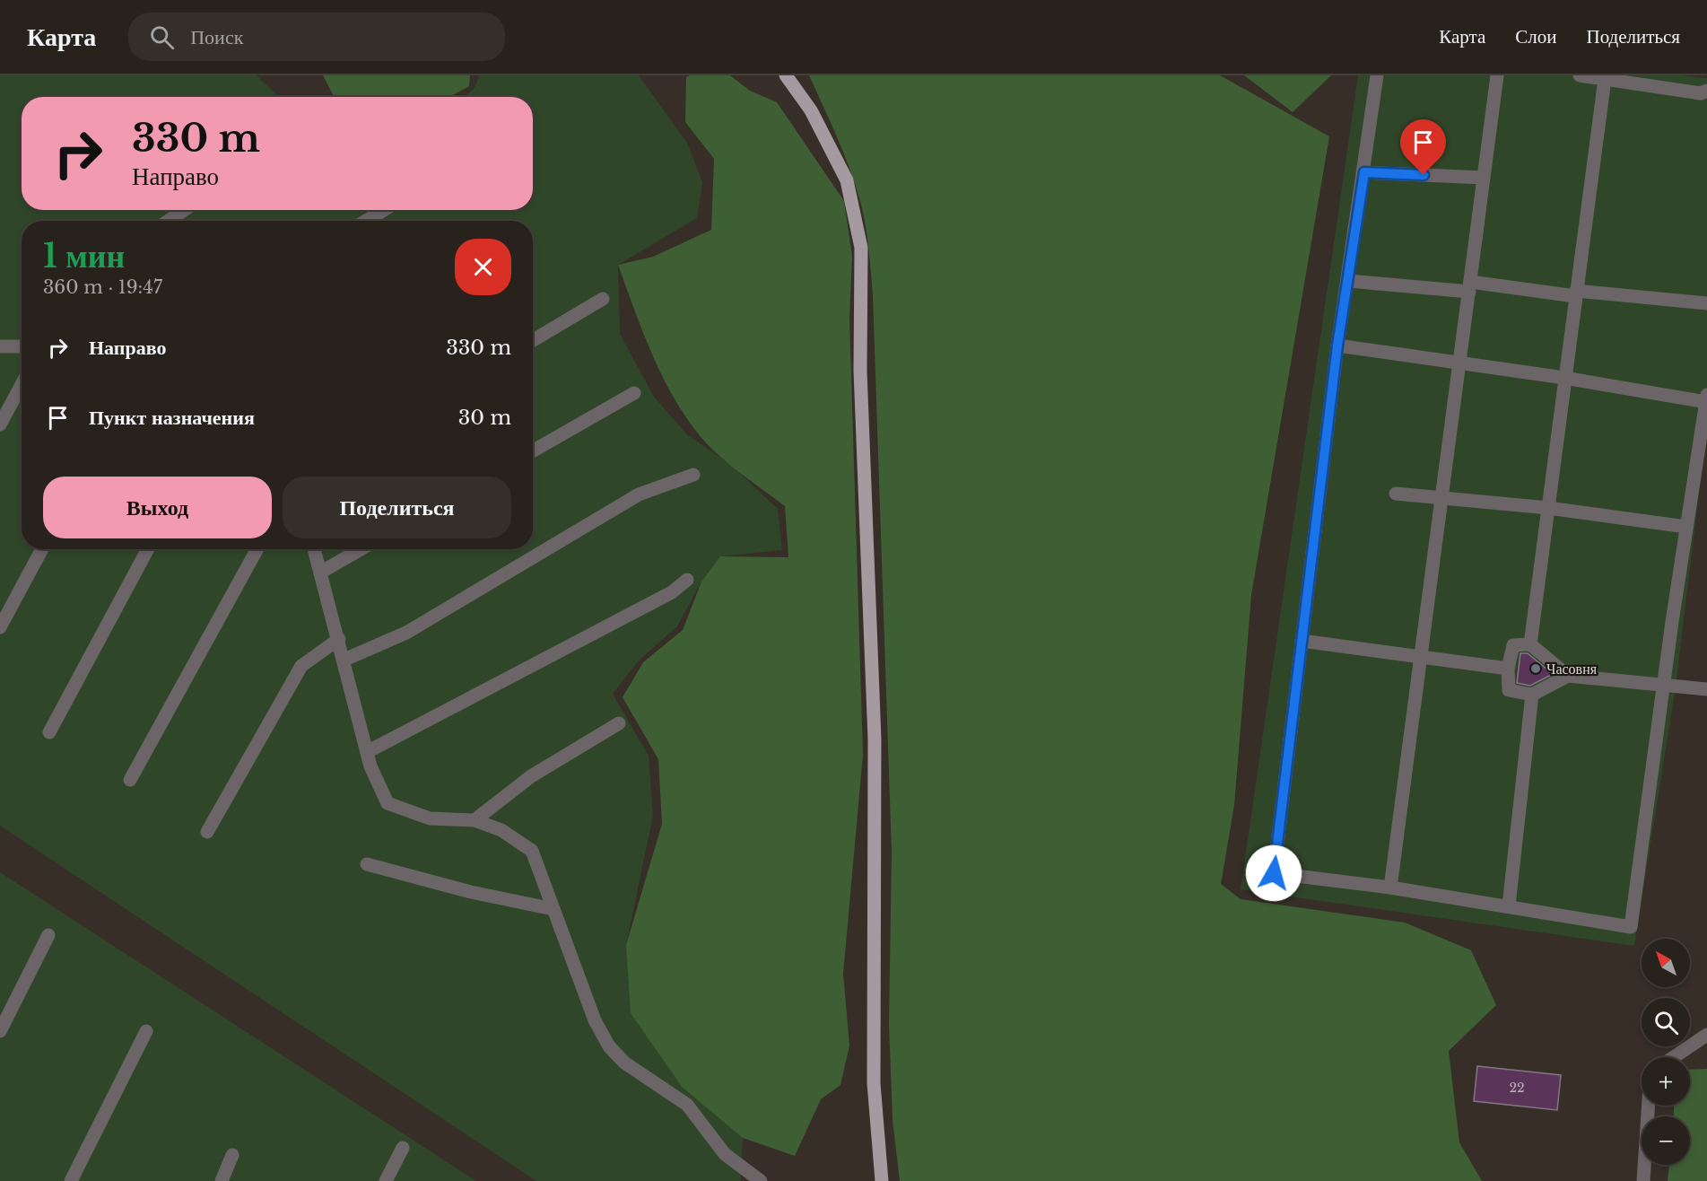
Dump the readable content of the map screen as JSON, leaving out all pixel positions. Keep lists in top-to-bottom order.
{
  "places": ["Часовня"],
  "house_numbers": ["22"],
  "north": "top left",
  "page": {
    "header": "Карта",
    "search": "Поиск",
    "nav": ["Карта", "Слои", "Поделиться"],
    "turn": ["330 m", "Направо"],
    "heading": ["1 мин", "360 m · 19:47"],
    "list": [
      {
        "name": "Направо",
        "value": "330 m"
      },
      {
        "name": "Пункт назначения",
        "value": "30 m"
      }
    ],
    "buttons": ["Выход", "Поделиться"],
    "map_buttons": ["+", "−"]
  }
}
